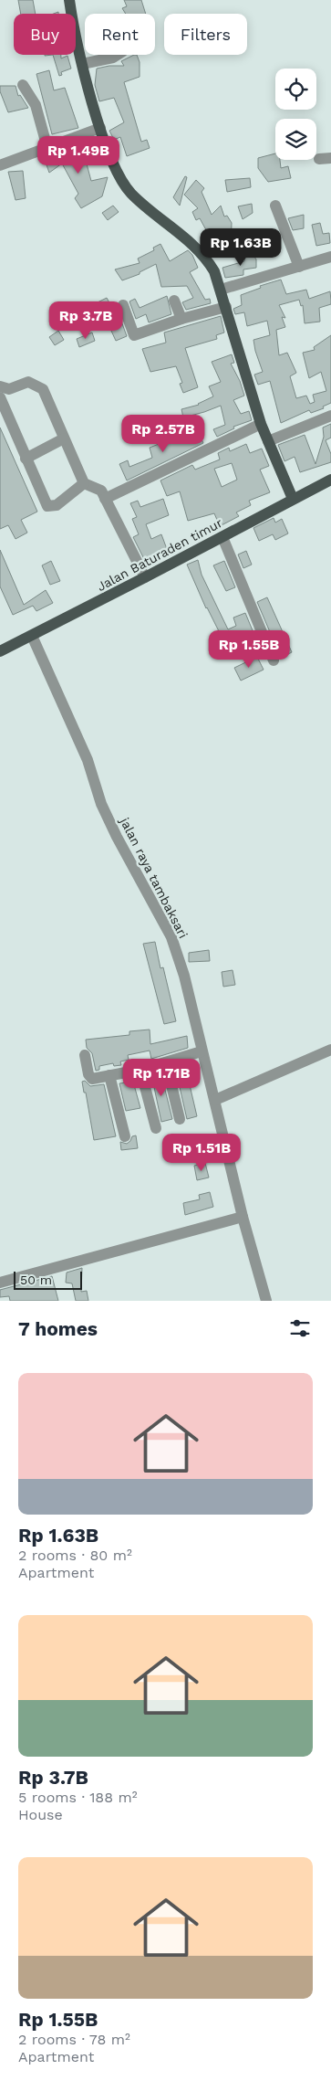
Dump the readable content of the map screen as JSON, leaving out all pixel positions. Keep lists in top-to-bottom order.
{
  "streets": {
    "main road": ["Jalan Baturaden timur"],
    "street": ["jalan raya tambaksari"]
  },
  "crossings": [
    ["Jalan Baturaden timur", "jalan raya tambaksari"]
  ],
  "scale_bar": "50 m",
  "page": {
    "chip": ["Buy", "Rent", "Filters"],
    "price": [
      "Rp 1.49B",
      "Rp 1.63B",
      "Rp 3.7B",
      "Rp 2.57B",
      "Rp 1.55B",
      "Rp 1.71B",
      "Rp 1.51B"
    ],
    "scale": "50 m",
    "heading": "7 homes",
    "list": [
      {
        "name": "Rp 1.63B",
        "note": "2 rooms · 80 m² · Apartment"
      },
      {
        "name": "Rp 3.7B",
        "note": "5 rooms · 188 m² · House"
      },
      {
        "name": "Rp 1.55B",
        "note": "2 rooms · 78 m² · Apartment"
      }
    ]
  }
}
